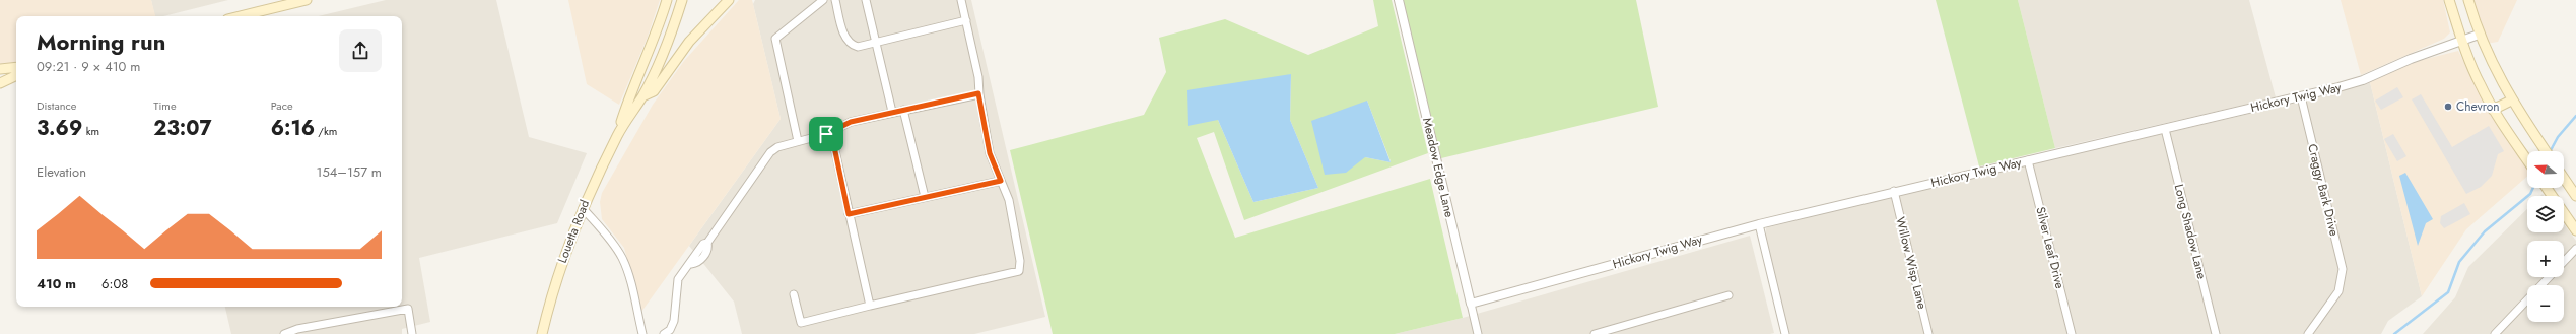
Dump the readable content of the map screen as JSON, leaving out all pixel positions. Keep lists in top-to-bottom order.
{
  "streets": {
    "main road": ["Louetta Road"],
    "street": [
      "Hickory Twig Way",
      "Meadow Edge Lane",
      "Craggy Bark Drive",
      "Long Shadow Lane",
      "Silver Leaf Drive",
      "Willow Wisp Lane"
    ]
  },
  "crossings": [
    ["Hickory Twig Way", "Meadow Edge Lane"],
    ["Hickory Twig Way", "Craggy Bark Drive"],
    ["Hickory Twig Way", "Long Shadow Lane"],
    ["Hickory Twig Way", "Silver Leaf Drive"],
    ["Hickory Twig Way", "Willow Wisp Lane"]
  ],
  "places": ["Chevron"],
  "north": "left",
  "page": {
    "heading": ["Morning run", "09:21 · 9 × 410 m"],
    "stats": [
      ["Distance", "3.69 km"],
      ["Time", "23:07"],
      ["Pace", "6:16 /km"]
    ],
    "map_buttons": ["+", "−"],
    "chart": ["Elevation", "154–157 m"],
    "list": [
      {
        "name": "410 m",
        "note": "6:08"
      }
    ]
  }
}
